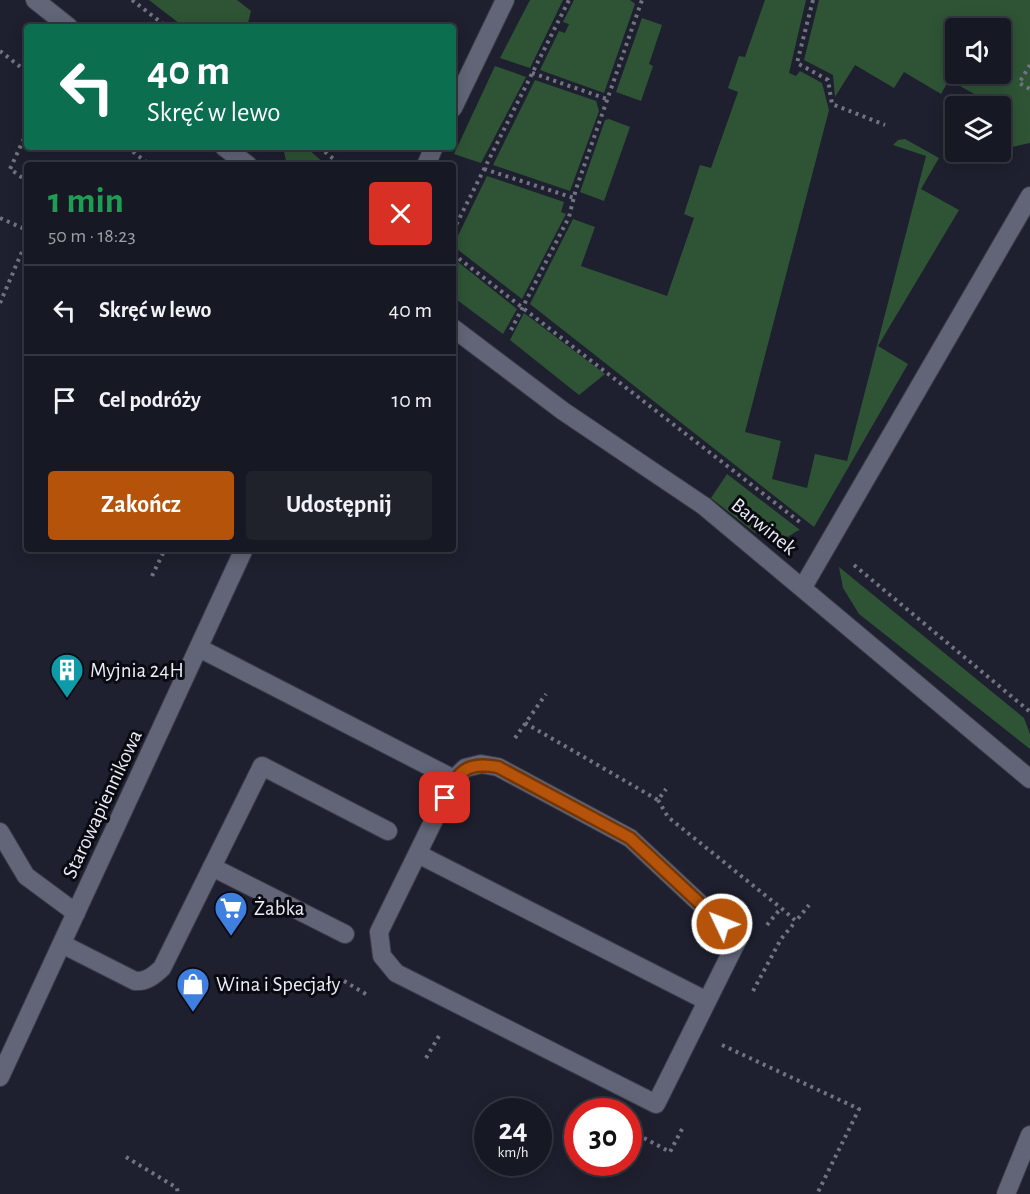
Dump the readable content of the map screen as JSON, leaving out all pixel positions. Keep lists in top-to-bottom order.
{
  "streets": {
    "street": ["Barwinek", "Starowapiennikowa"]
  },
  "places": {
    "building": ["Myjnia 24H"],
    "supermarket": ["Żabka"],
    "shop": ["Wina i Specjały"]
  },
  "page": {
    "turn": ["40 m", "Skręć w lewo"],
    "heading": ["1 min", "50 m · 18:23"],
    "list": [
      {
        "name": "Skręć w lewo",
        "value": "40 m"
      },
      {
        "name": "Cel podróży",
        "value": "10 m"
      }
    ],
    "buttons": ["Zakończ", "Udostępnij"],
    "speed": "24 km/h",
    "limit": "30"
  }
}
